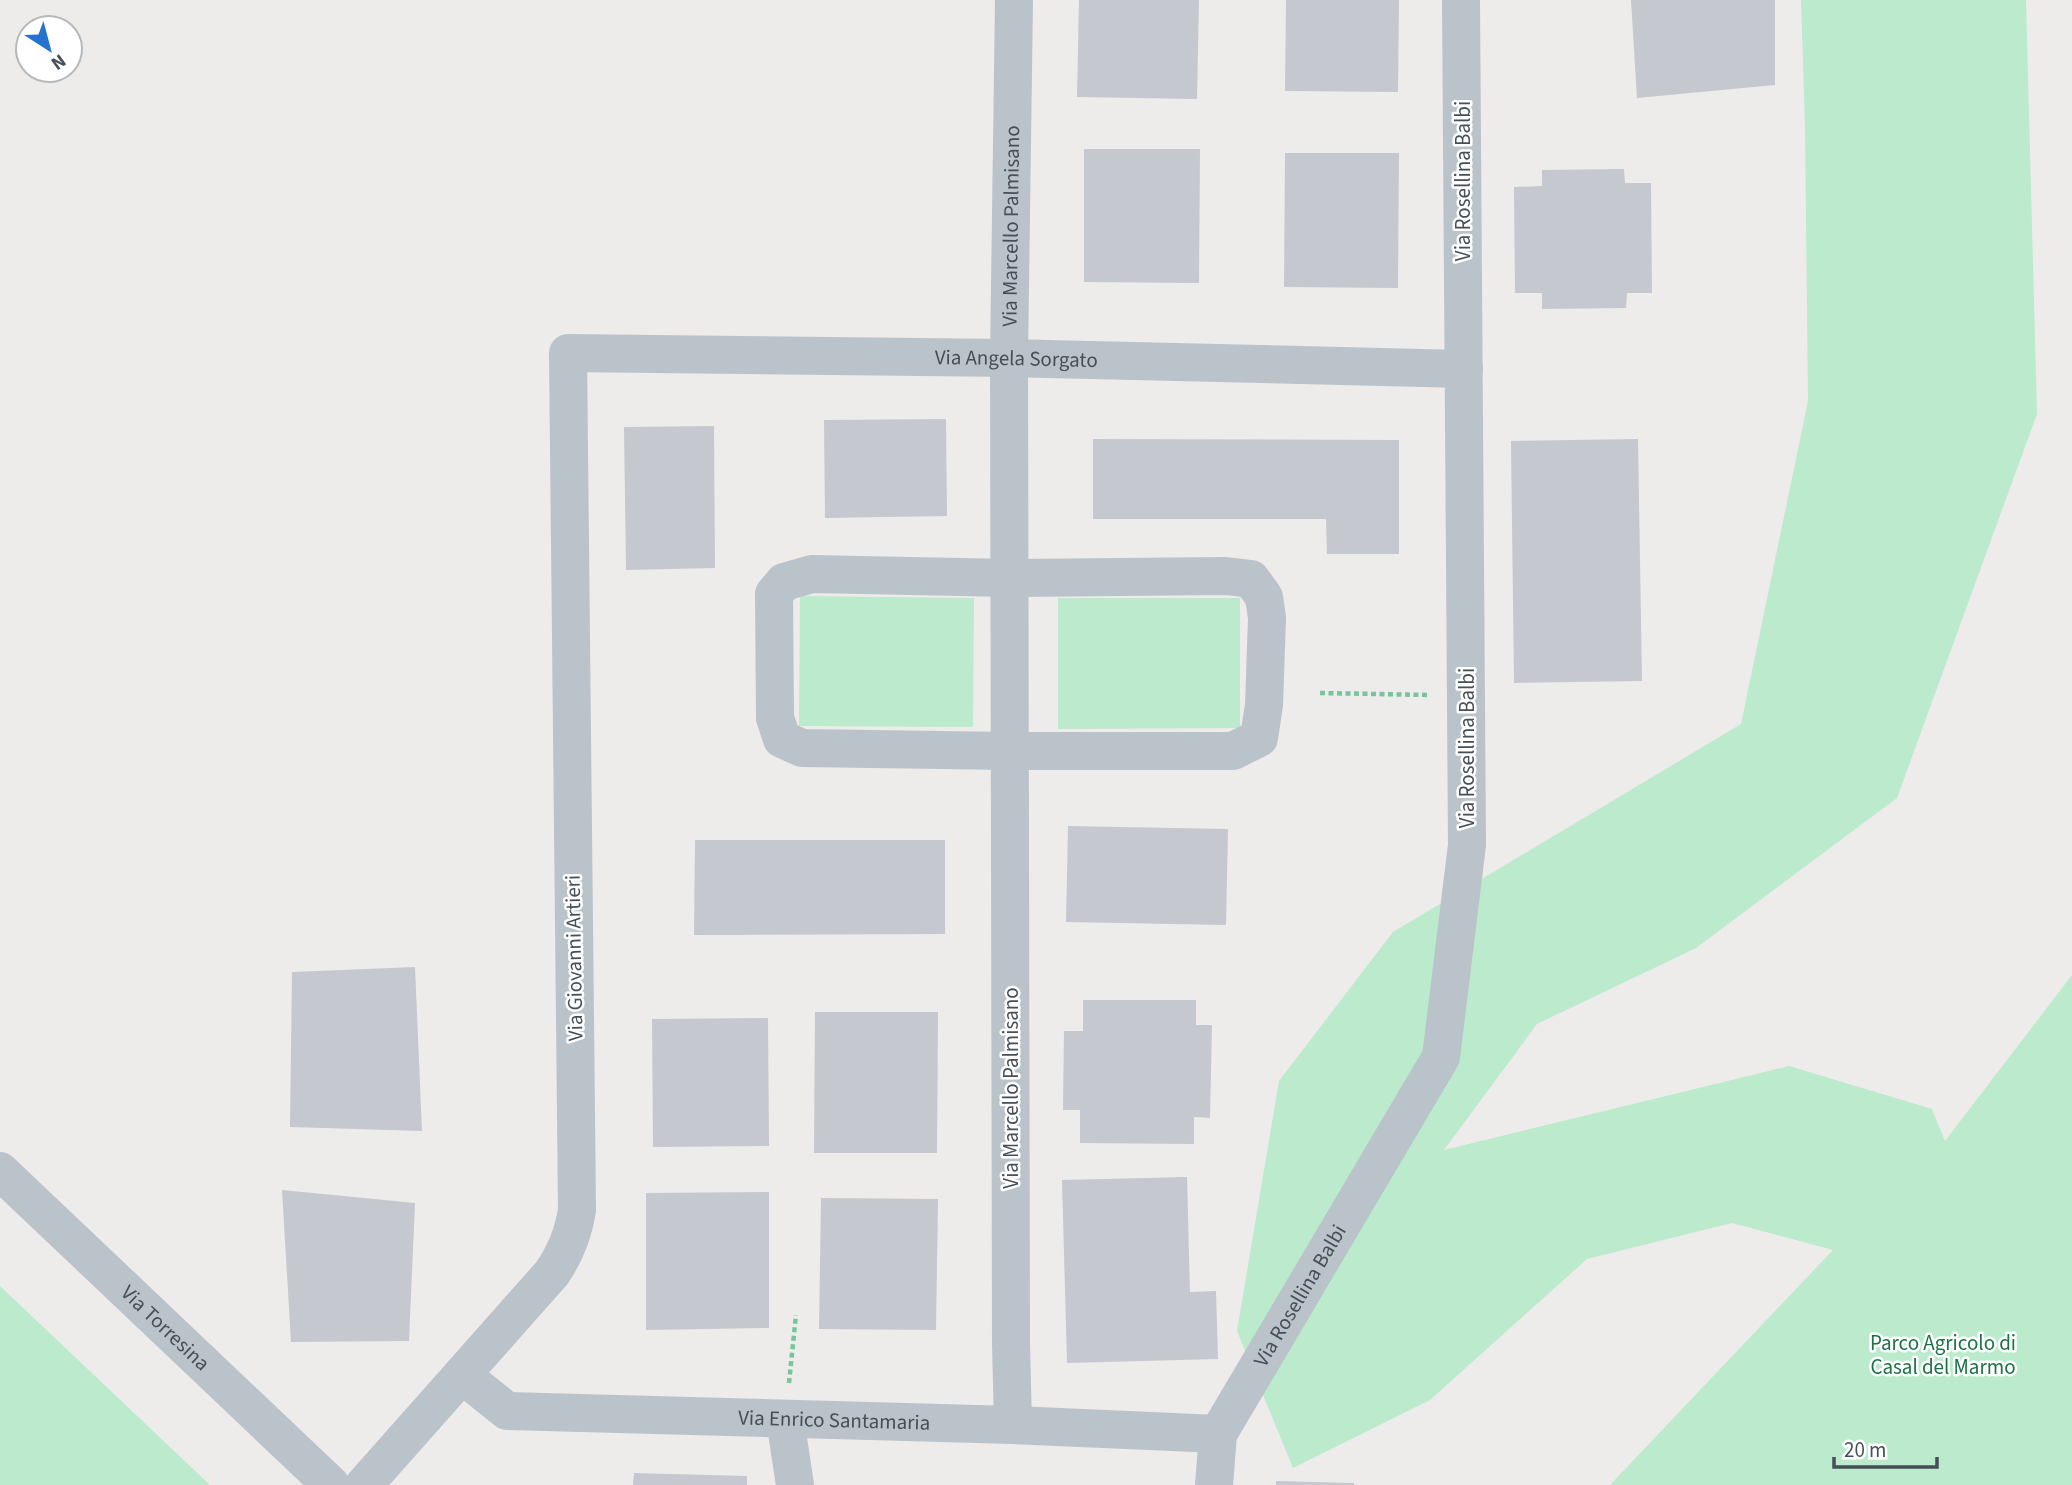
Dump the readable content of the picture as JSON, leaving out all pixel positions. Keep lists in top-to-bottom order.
{
  "streets": {
    "street": [
      "Via Rosellina Balbi",
      "Via Marcello Palmisano",
      "Via Angela Sorgato",
      "Via Giovanni Artieri",
      "Via Torresina",
      "Via Enrico Santamaria"
    ]
  },
  "crossings": [
    ["Via Rosellina Balbi", "Via Angela Sorgato"],
    ["Via Rosellina Balbi", "Via Enrico Santamaria"],
    ["Via Marcello Palmisano", "Via Angela Sorgato"],
    ["Via Marcello Palmisano", "Via Enrico Santamaria"],
    ["Via Angela Sorgato", "Via Giovanni Artieri"],
    ["Via Giovanni Artieri", "Via Enrico Santamaria"]
  ],
  "parks": ["Parco Agricolo di Casal del Marmo"],
  "scale_bar": "20 m",
  "north": "bottom right"
}
